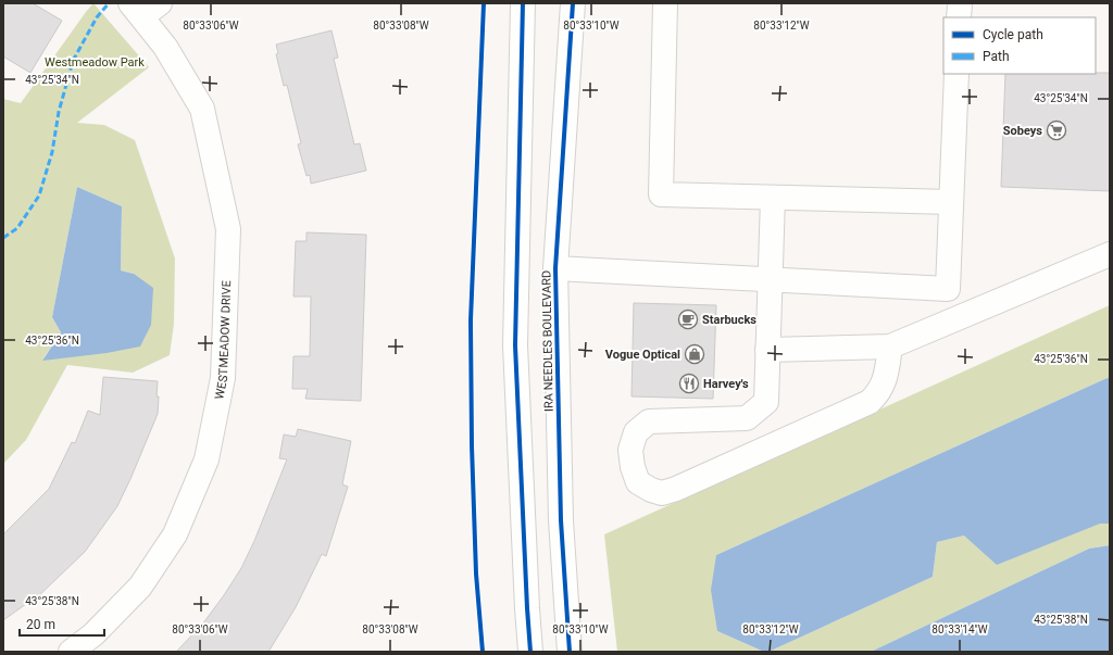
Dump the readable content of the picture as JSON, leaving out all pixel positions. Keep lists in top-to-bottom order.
{
  "streets": {
    "main road": ["WESTMEADOW DRIVE", "IRA NEEDLES BOULEVARD"]
  },
  "parks": ["Westmeadow Park"],
  "places": {
    "supermarket": ["Sobeys"],
    "cafe": ["Starbucks"],
    "shop": ["Vogue Optical"],
    "restaurant": ["Harvey's"]
  },
  "legend": ["Cycle path", "Path"],
  "scale_bar": "20 m",
  "coordinates": [
    "80°33'06\"W",
    "80°33'08\"W",
    "80°33'10\"W",
    "80°33'12\"W",
    "43°25'34\"N",
    "43°25'36\"N",
    "43°25'38\"N",
    "80°33'14\"W"
  ]
}
